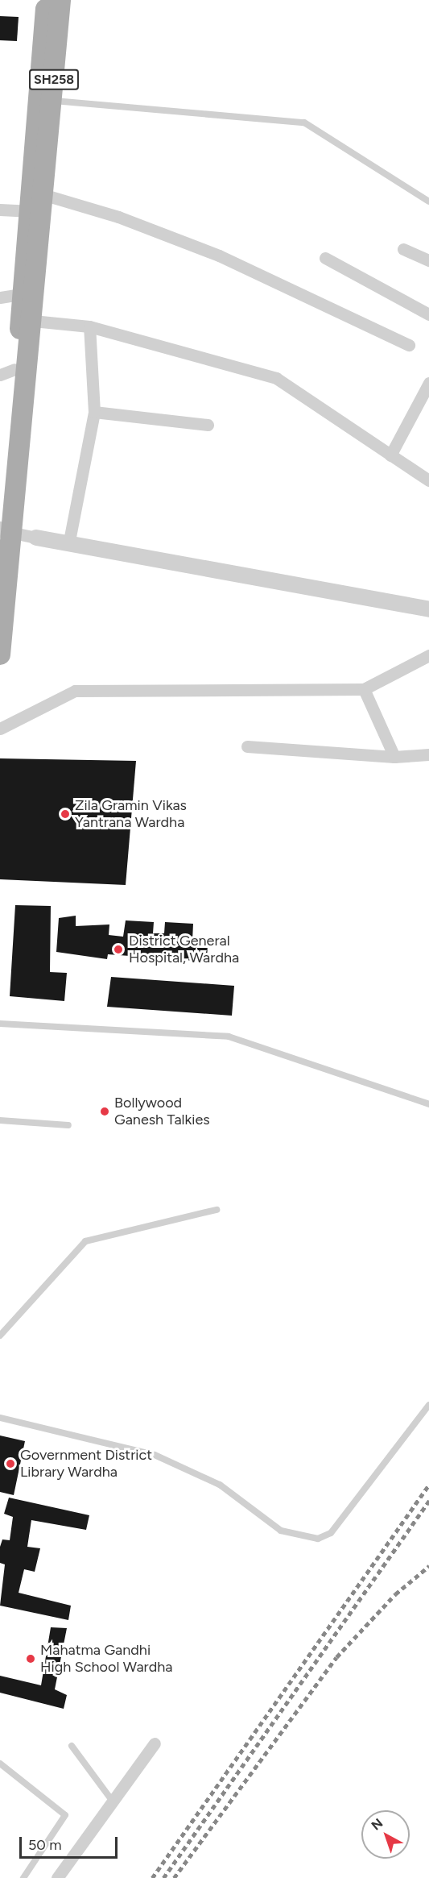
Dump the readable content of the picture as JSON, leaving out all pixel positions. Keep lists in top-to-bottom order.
{
  "streets": {
    "main road": ["SH258"]
  },
  "places": [
    "Zila Gramin Vikas Yantrana Wardha",
    "District General Hospital, Wardha",
    "Bollywood Ganesh Talkies",
    "Government District Library Wardha",
    "Mahatma Gandhi High School Wardha"
  ],
  "scale_bar": "50 m",
  "north": "top left"
}
